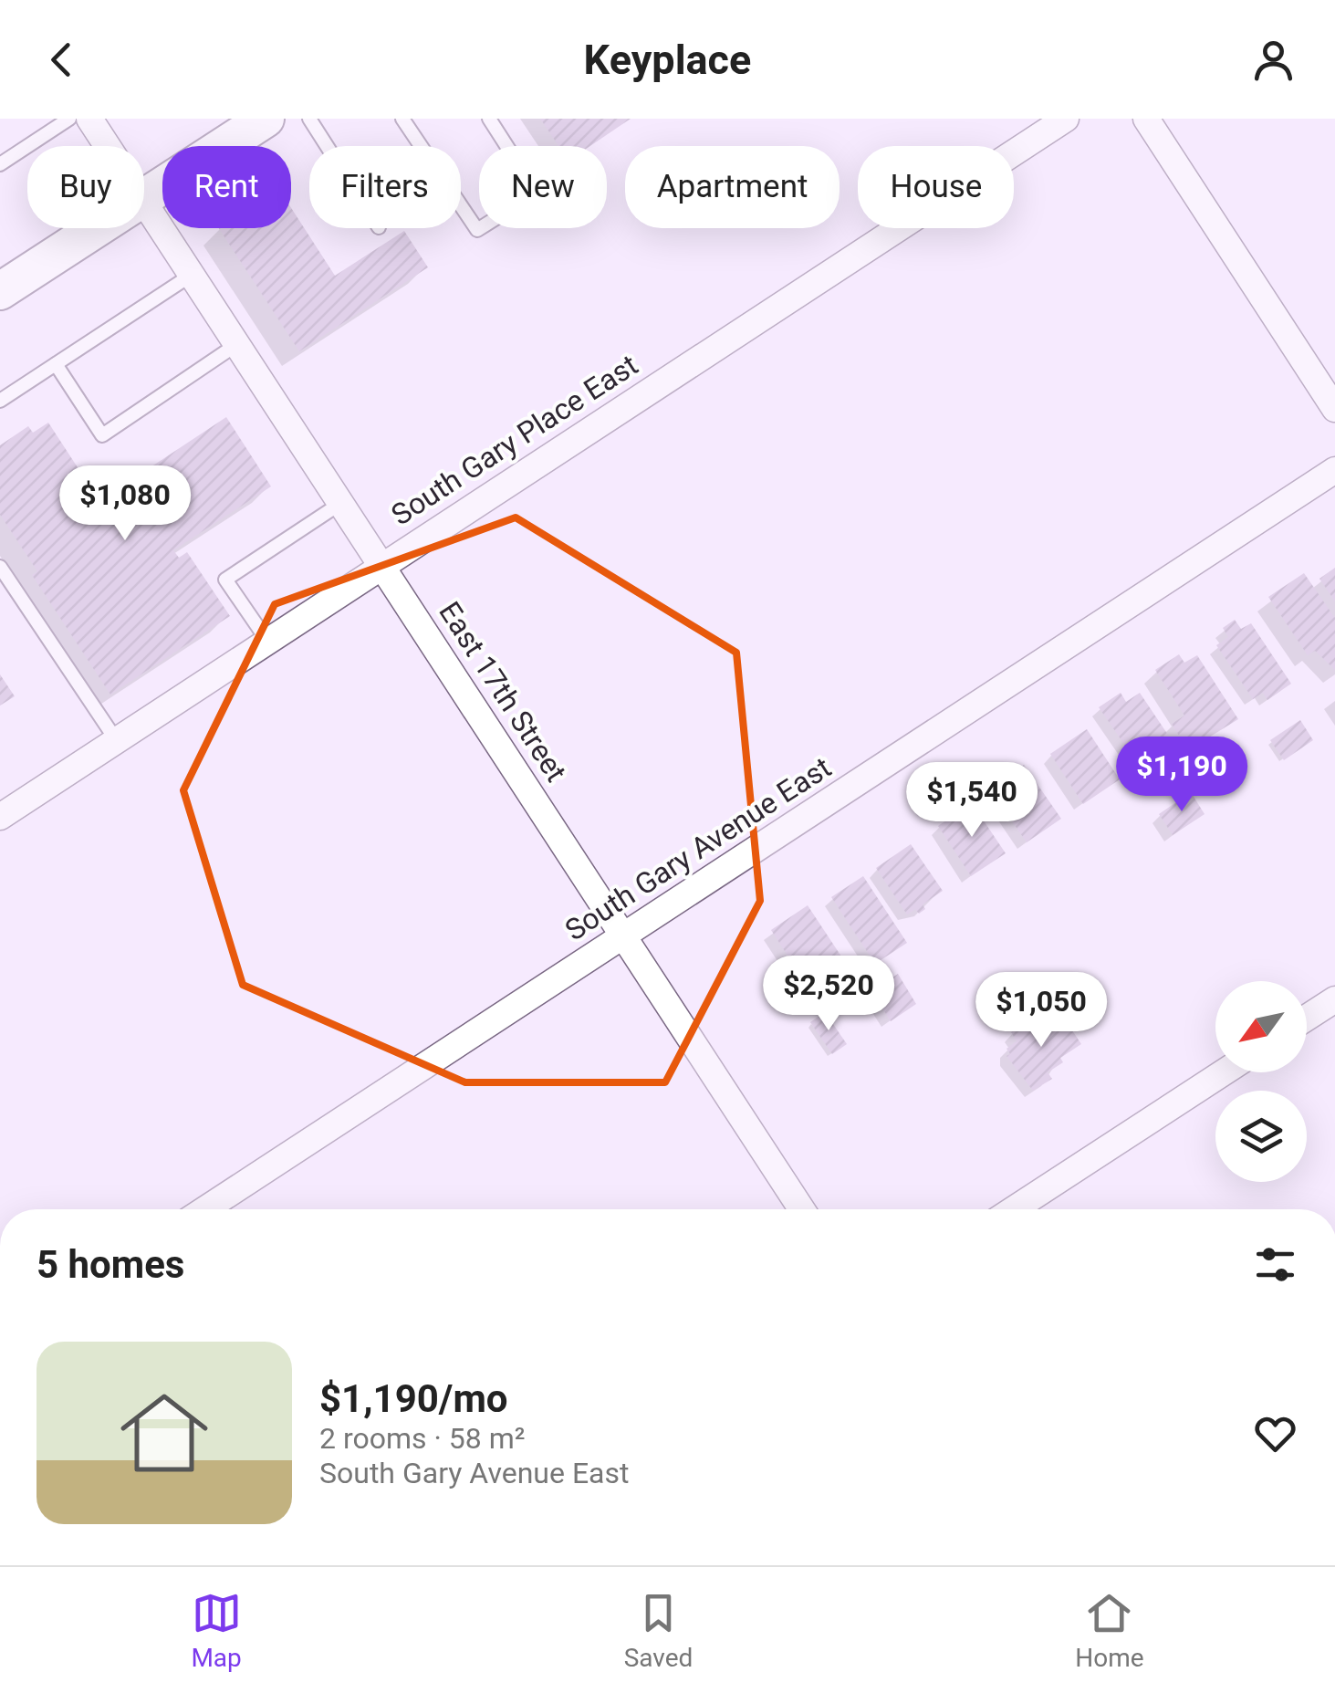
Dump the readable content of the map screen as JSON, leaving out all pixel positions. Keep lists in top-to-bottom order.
{
  "streets": {
    "street": ["South Gary Place East", "East 17th Street", "South Gary Avenue East"]
  },
  "crossings": [
    ["South Gary Place East", "East 17th Street"],
    ["East 17th Street", "South Gary Avenue East"]
  ],
  "north": "bottom left",
  "page": {
    "header": "Keyplace",
    "chip": [
      "Buy",
      "Rent",
      "Filters",
      "New",
      "Apartment",
      "House"
    ],
    "price": [
      "$1,080",
      "$1,190",
      "$1,540",
      "$2,520",
      "$1,050"
    ],
    "heading": "5 homes",
    "list": [
      {
        "name": "$1,190/mo",
        "note": "2 rooms · 58 m² · South Gary Avenue East"
      }
    ],
    "tabs": ["Map", "Saved", "Home"]
  }
}
